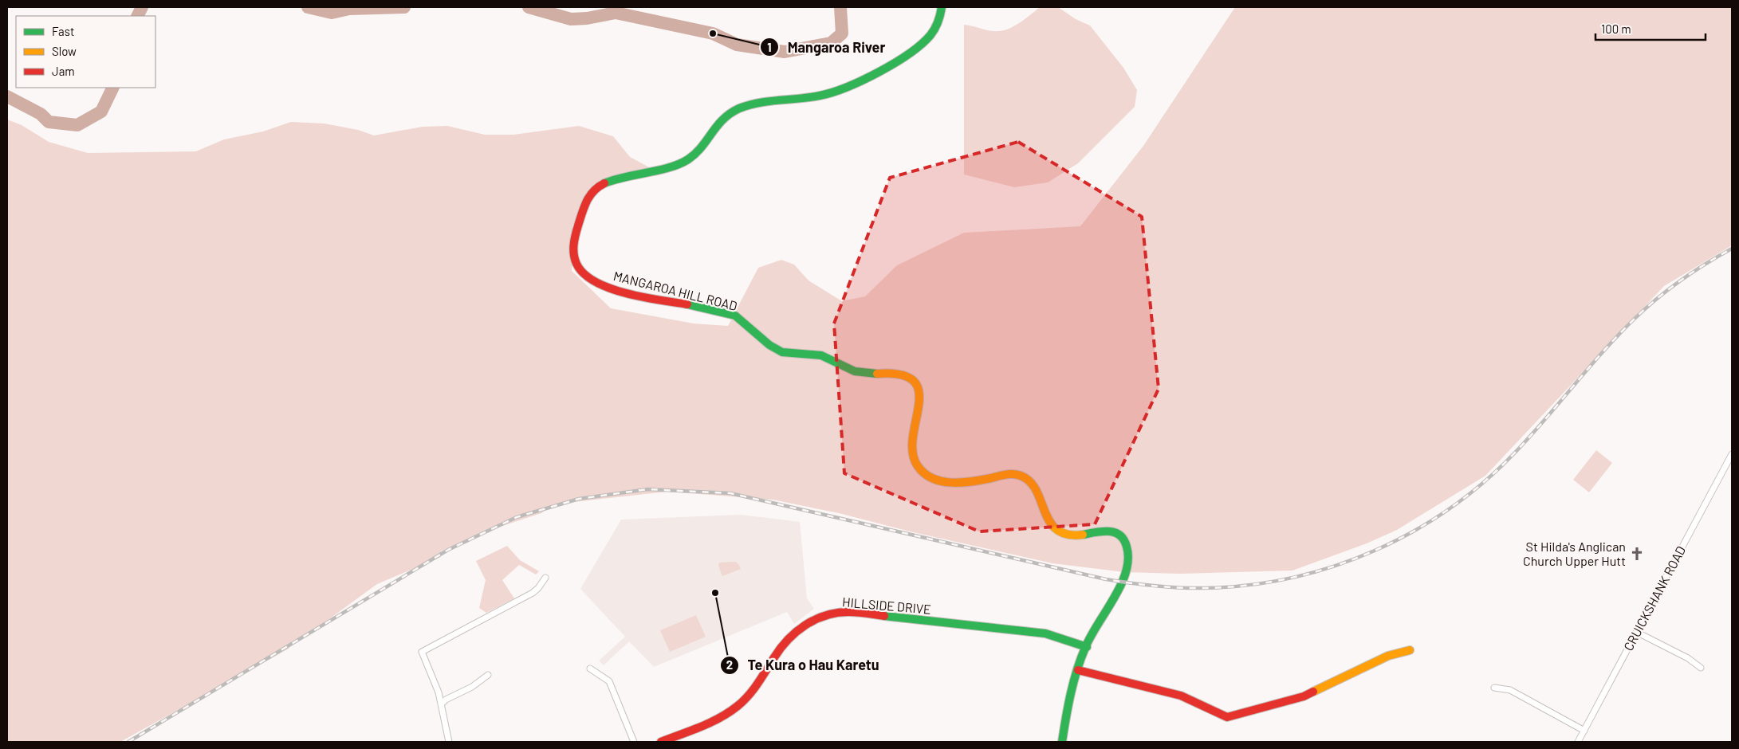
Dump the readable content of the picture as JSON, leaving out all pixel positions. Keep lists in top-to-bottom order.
{
  "streets": {
    "street": ["MANGAROA HILL ROAD", "CRUICKSHANK ROAD", "HILLSIDE DRIVE"]
  },
  "crossings": [
    ["MANGAROA HILL ROAD", "HILLSIDE DRIVE"]
  ],
  "places": {
    "other": ["Mangaroa River", "Te Kura o Hau Karetu"],
    "church": ["St Hilda's Anglican Church Upper Hutt"]
  },
  "legend": ["Fast", "Slow", "Jam"],
  "scale_bar": "100 m"
}
